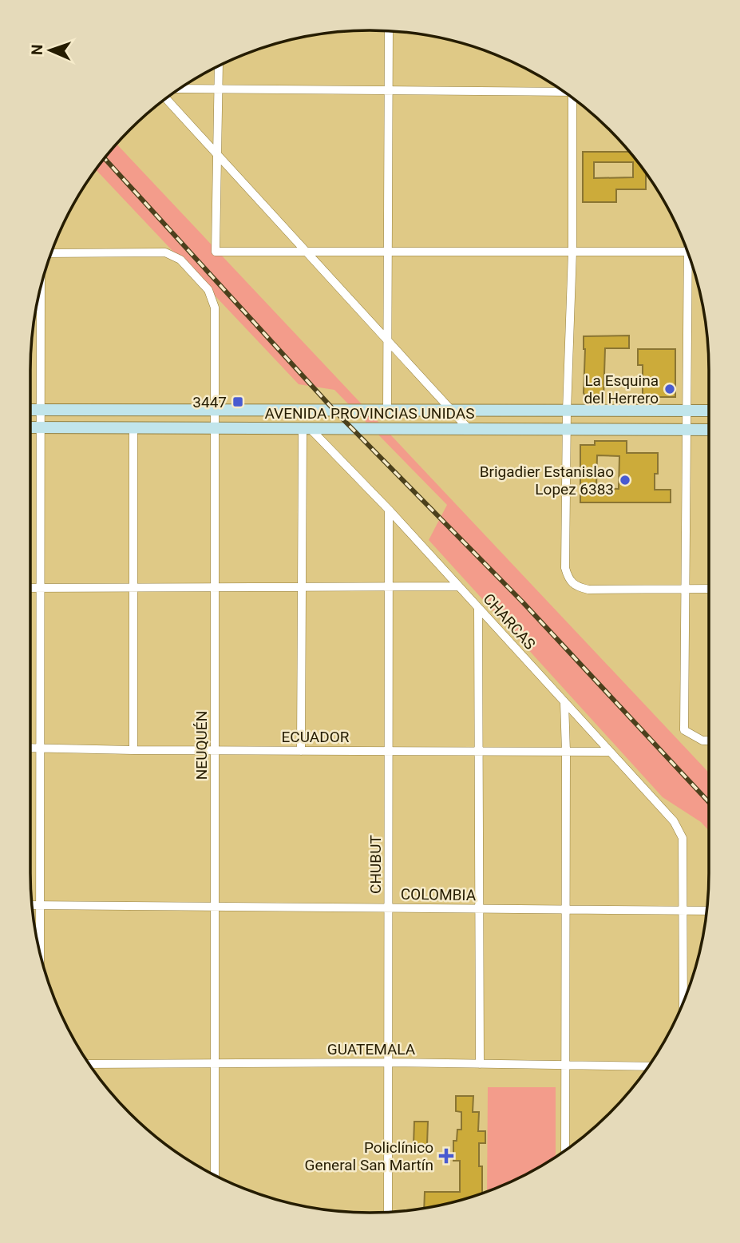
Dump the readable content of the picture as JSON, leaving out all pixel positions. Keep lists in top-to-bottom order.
{
  "streets": {
    "main road": ["AVENIDA PROVINCIAS UNIDAS"],
    "street": [
      "CHARCAS",
      "ECUADOR",
      "NEUQUÉN",
      "CHUBUT",
      "COLOMBIA",
      "GUATEMALA"
    ]
  },
  "crossings": [
    ["AVENIDA PROVINCIAS UNIDAS", "CHARCAS"],
    ["AVENIDA PROVINCIAS UNIDAS", "NEUQUÉN"],
    ["CHARCAS", "ECUADOR"],
    ["CHARCAS", "CHUBUT"],
    ["CHARCAS", "COLOMBIA"],
    ["ECUADOR", "NEUQUÉN"],
    ["ECUADOR", "CHUBUT"],
    ["NEUQUÉN", "COLOMBIA"],
    ["NEUQUÉN", "GUATEMALA"],
    ["CHUBUT", "COLOMBIA"],
    ["CHUBUT", "GUATEMALA"]
  ],
  "places": {
    "other": ["La Esquina del Herrero", "Brigadier Estanislao Lopez 6383"],
    "transit": ["3447"],
    "health": ["Policlínico General San Martín"]
  },
  "north": "left"
}
